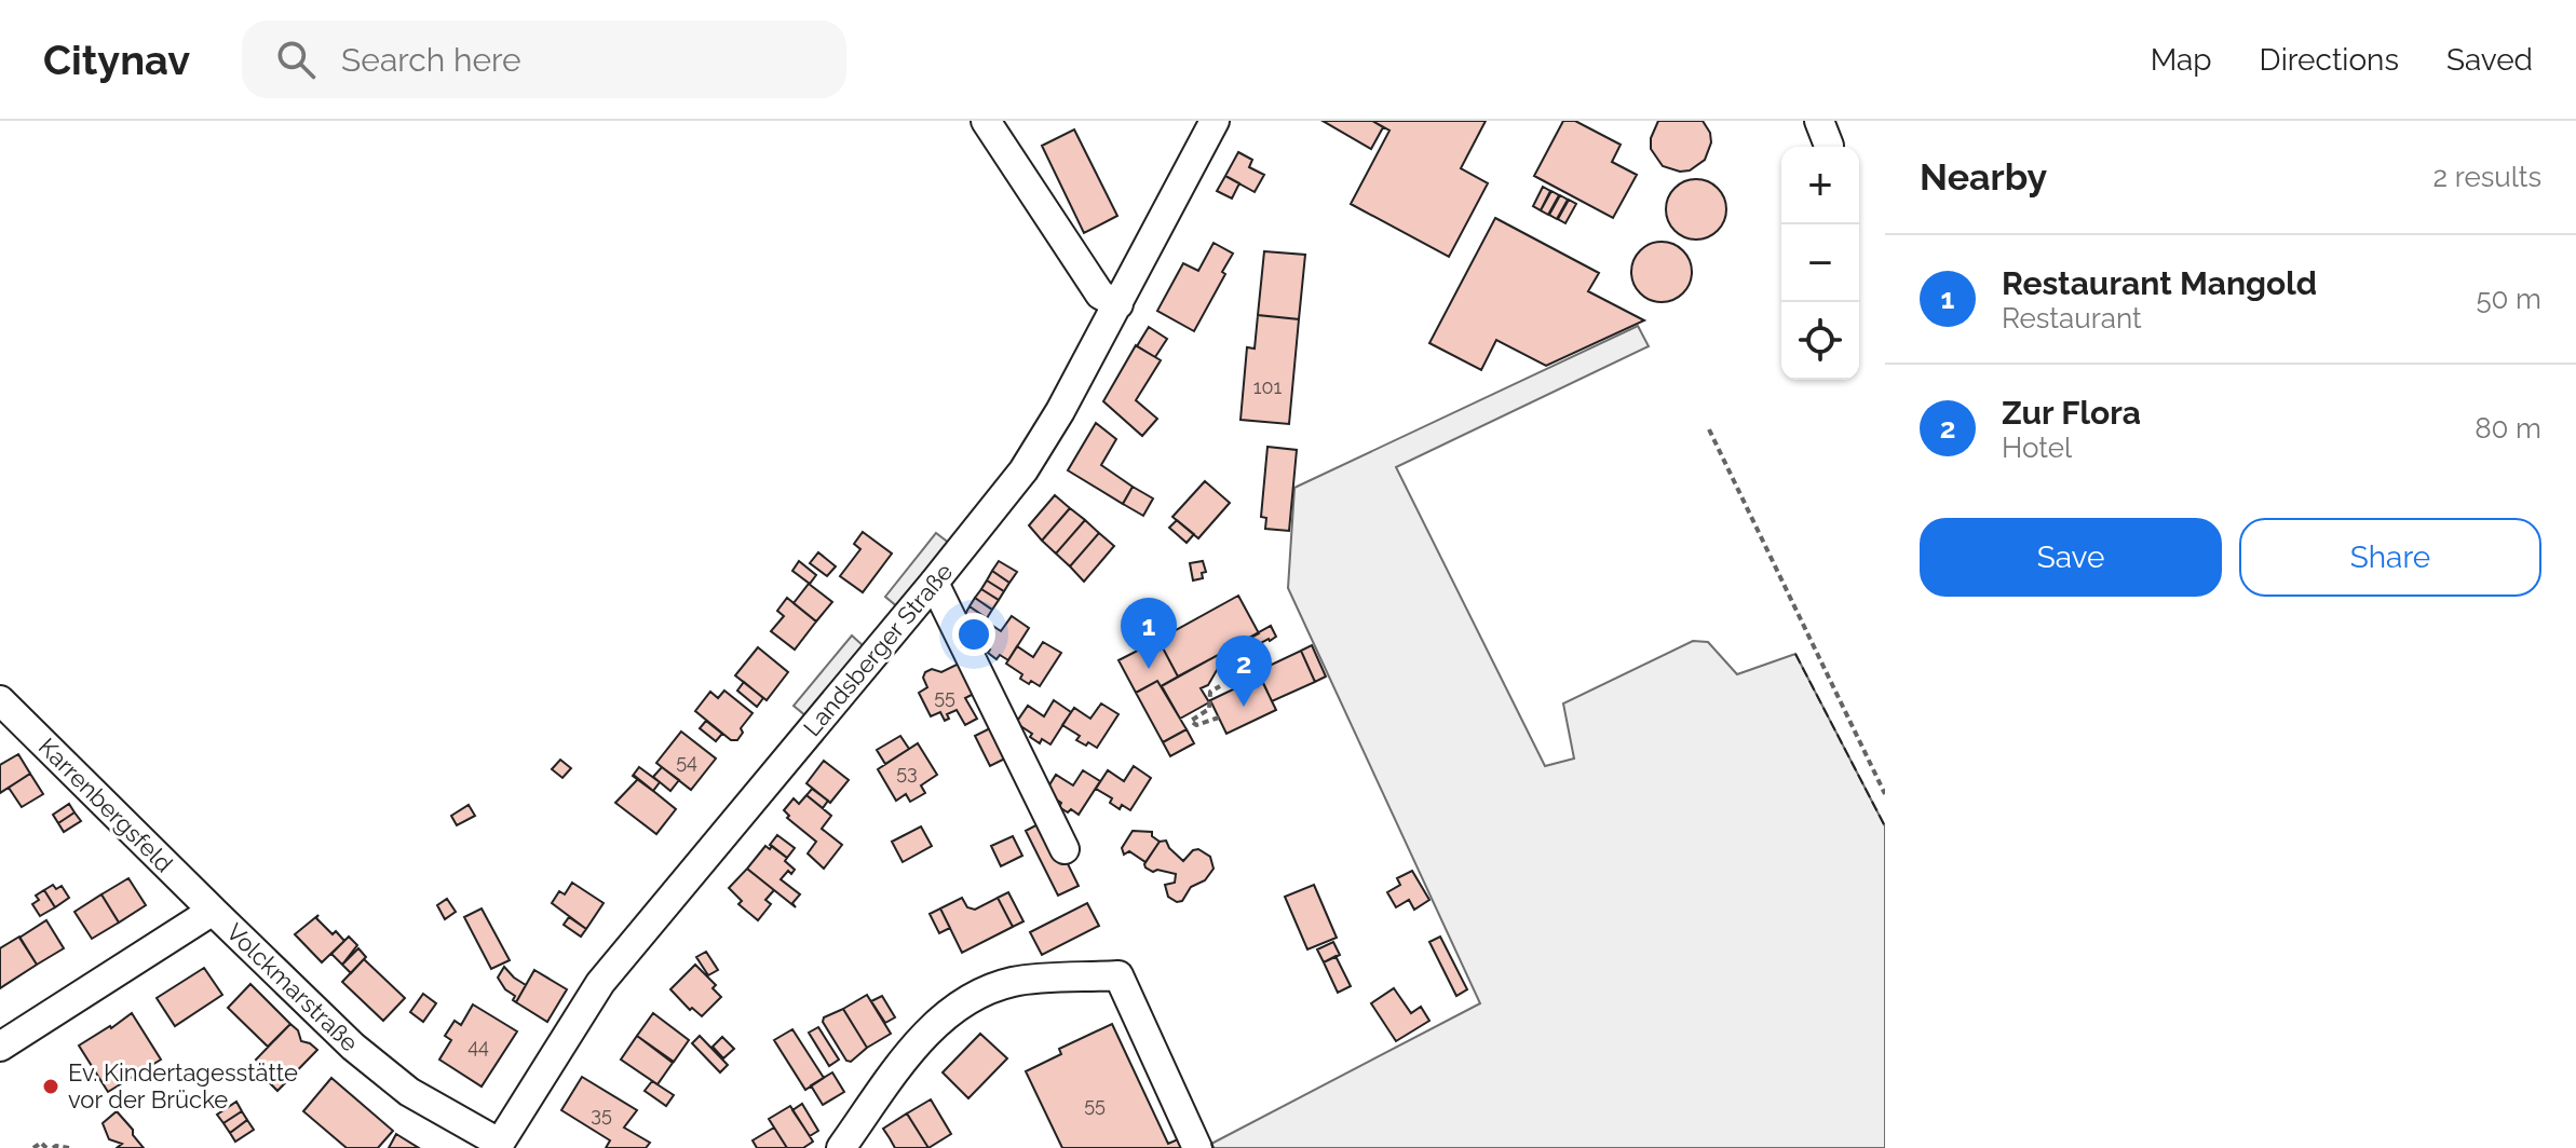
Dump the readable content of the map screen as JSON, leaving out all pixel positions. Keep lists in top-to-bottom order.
{
  "streets": {
    "street": ["Landsberger Straße", "Karrenbergsfeld", "Volckmarstraße"]
  },
  "crossings": [
    ["Landsberger Straße", "Volckmarstraße"],
    ["Karrenbergsfeld", "Volckmarstraße"]
  ],
  "places": ["Ev. Kindertagesstätte vor der Brücke"],
  "house_numbers": [
    "101",
    "55",
    "54",
    "53",
    "44",
    "55",
    "35"
  ],
  "page": {
    "header": "Citynav",
    "search": "Search here",
    "nav": ["Map", "Directions", "Saved"],
    "heading": ["Nearby", "2 results"],
    "map_buttons": ["+", "−"],
    "list": [
      {
        "mark": "1",
        "name": "Restaurant Mangold",
        "note": "Restaurant",
        "value": "50 m"
      },
      {
        "mark": "2",
        "name": "Zur Flora",
        "note": "Hotel",
        "value": "80 m"
      }
    ],
    "buttons": ["Save", "Share"],
    "pins": ["1", "2"]
  }
}
